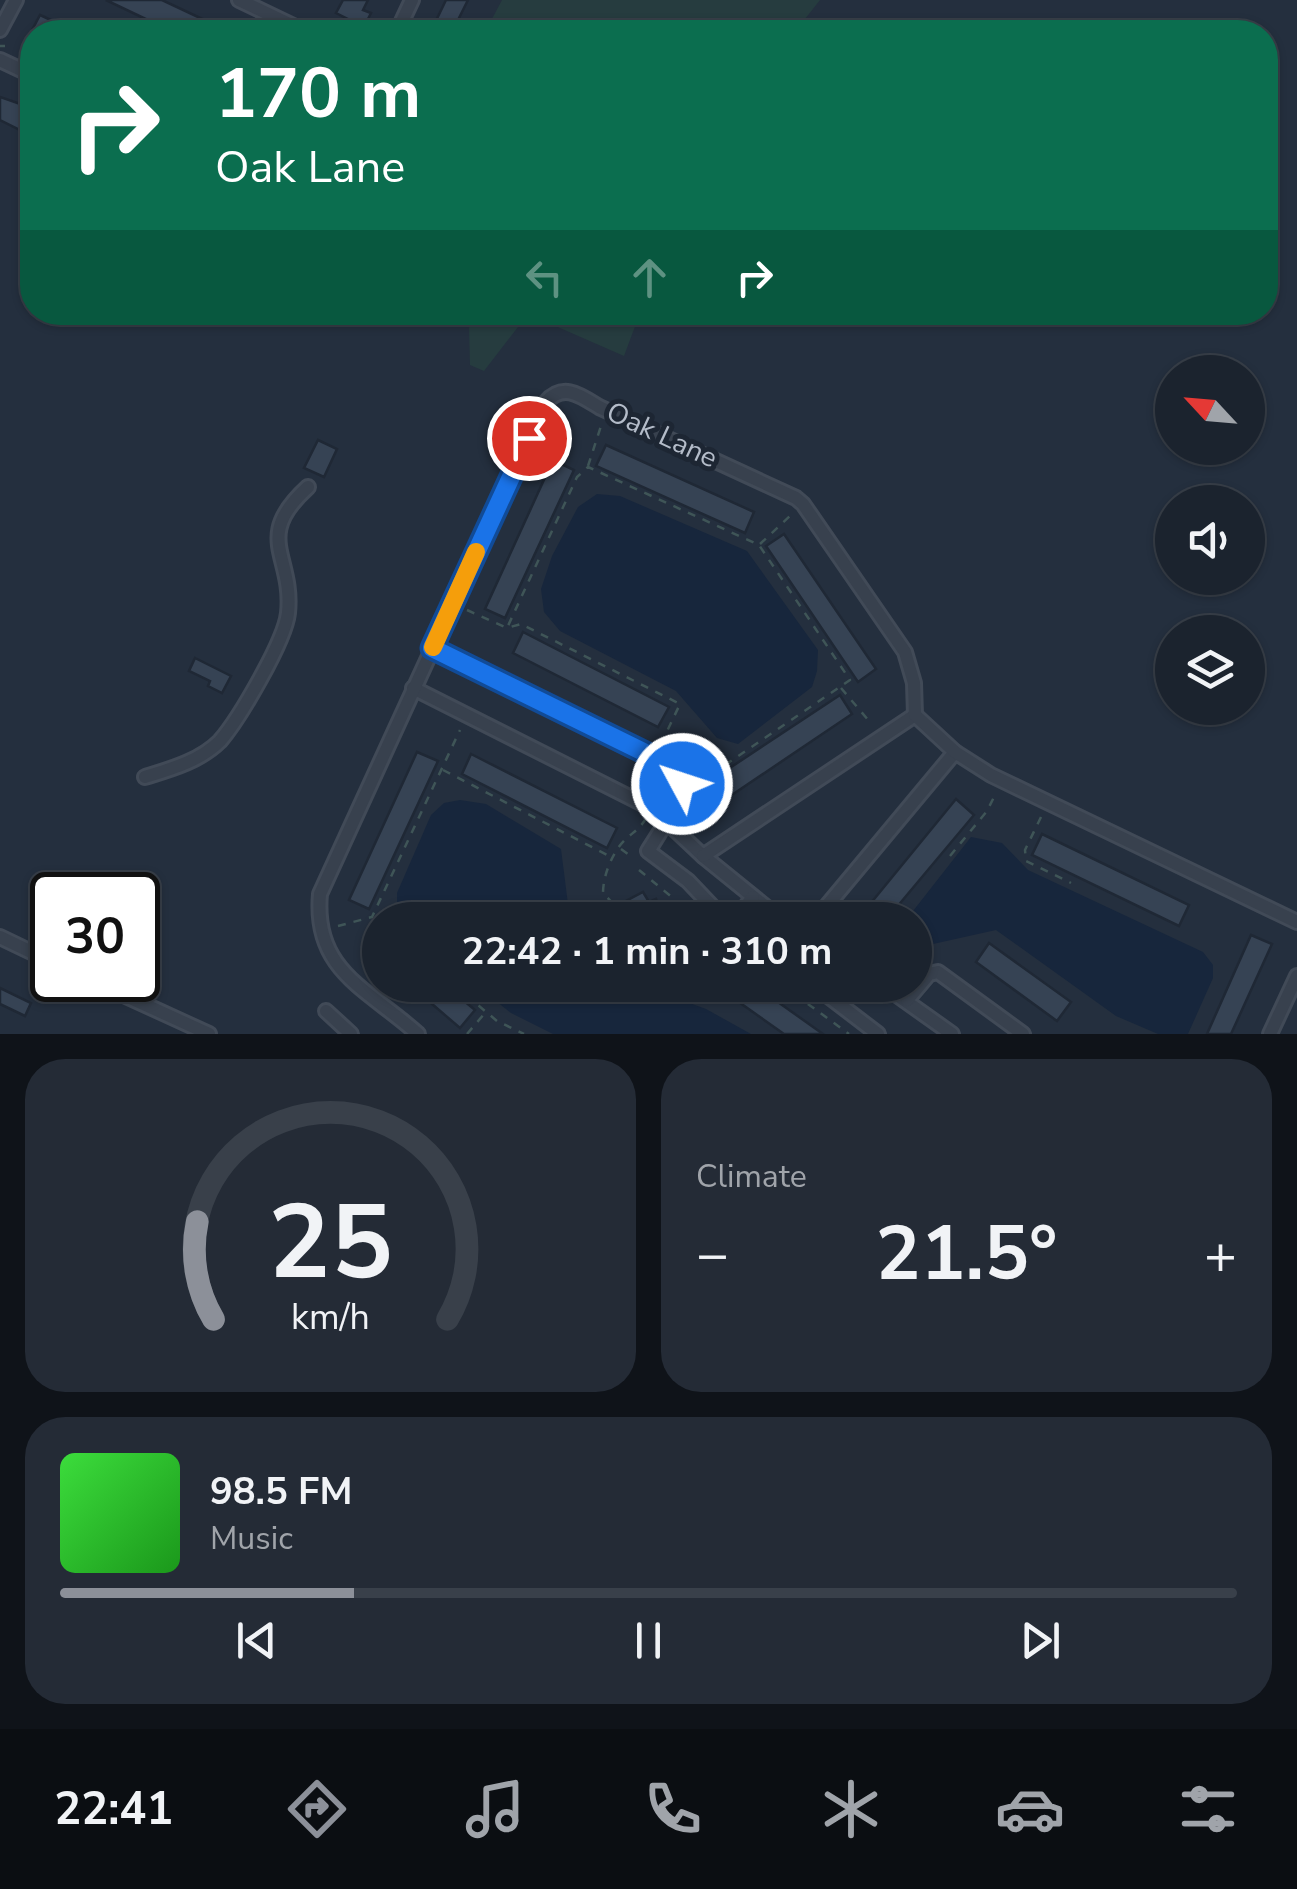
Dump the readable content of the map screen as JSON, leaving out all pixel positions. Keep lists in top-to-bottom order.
{
  "streets": {
    "street": ["Oak Lane"]
  },
  "north": "top left",
  "page": {
    "turn": ["170 m", "Oak Lane"],
    "limit": "30",
    "trip": "22:42 · 1 min · 310 m",
    "tile": "Climate",
    "heat": ["−", "21.5°", "+"],
    "song": ["98.5 FM", "Music"],
    "tabs": "22:41",
    "gauge": ["25", "km/h"]
  }
}
